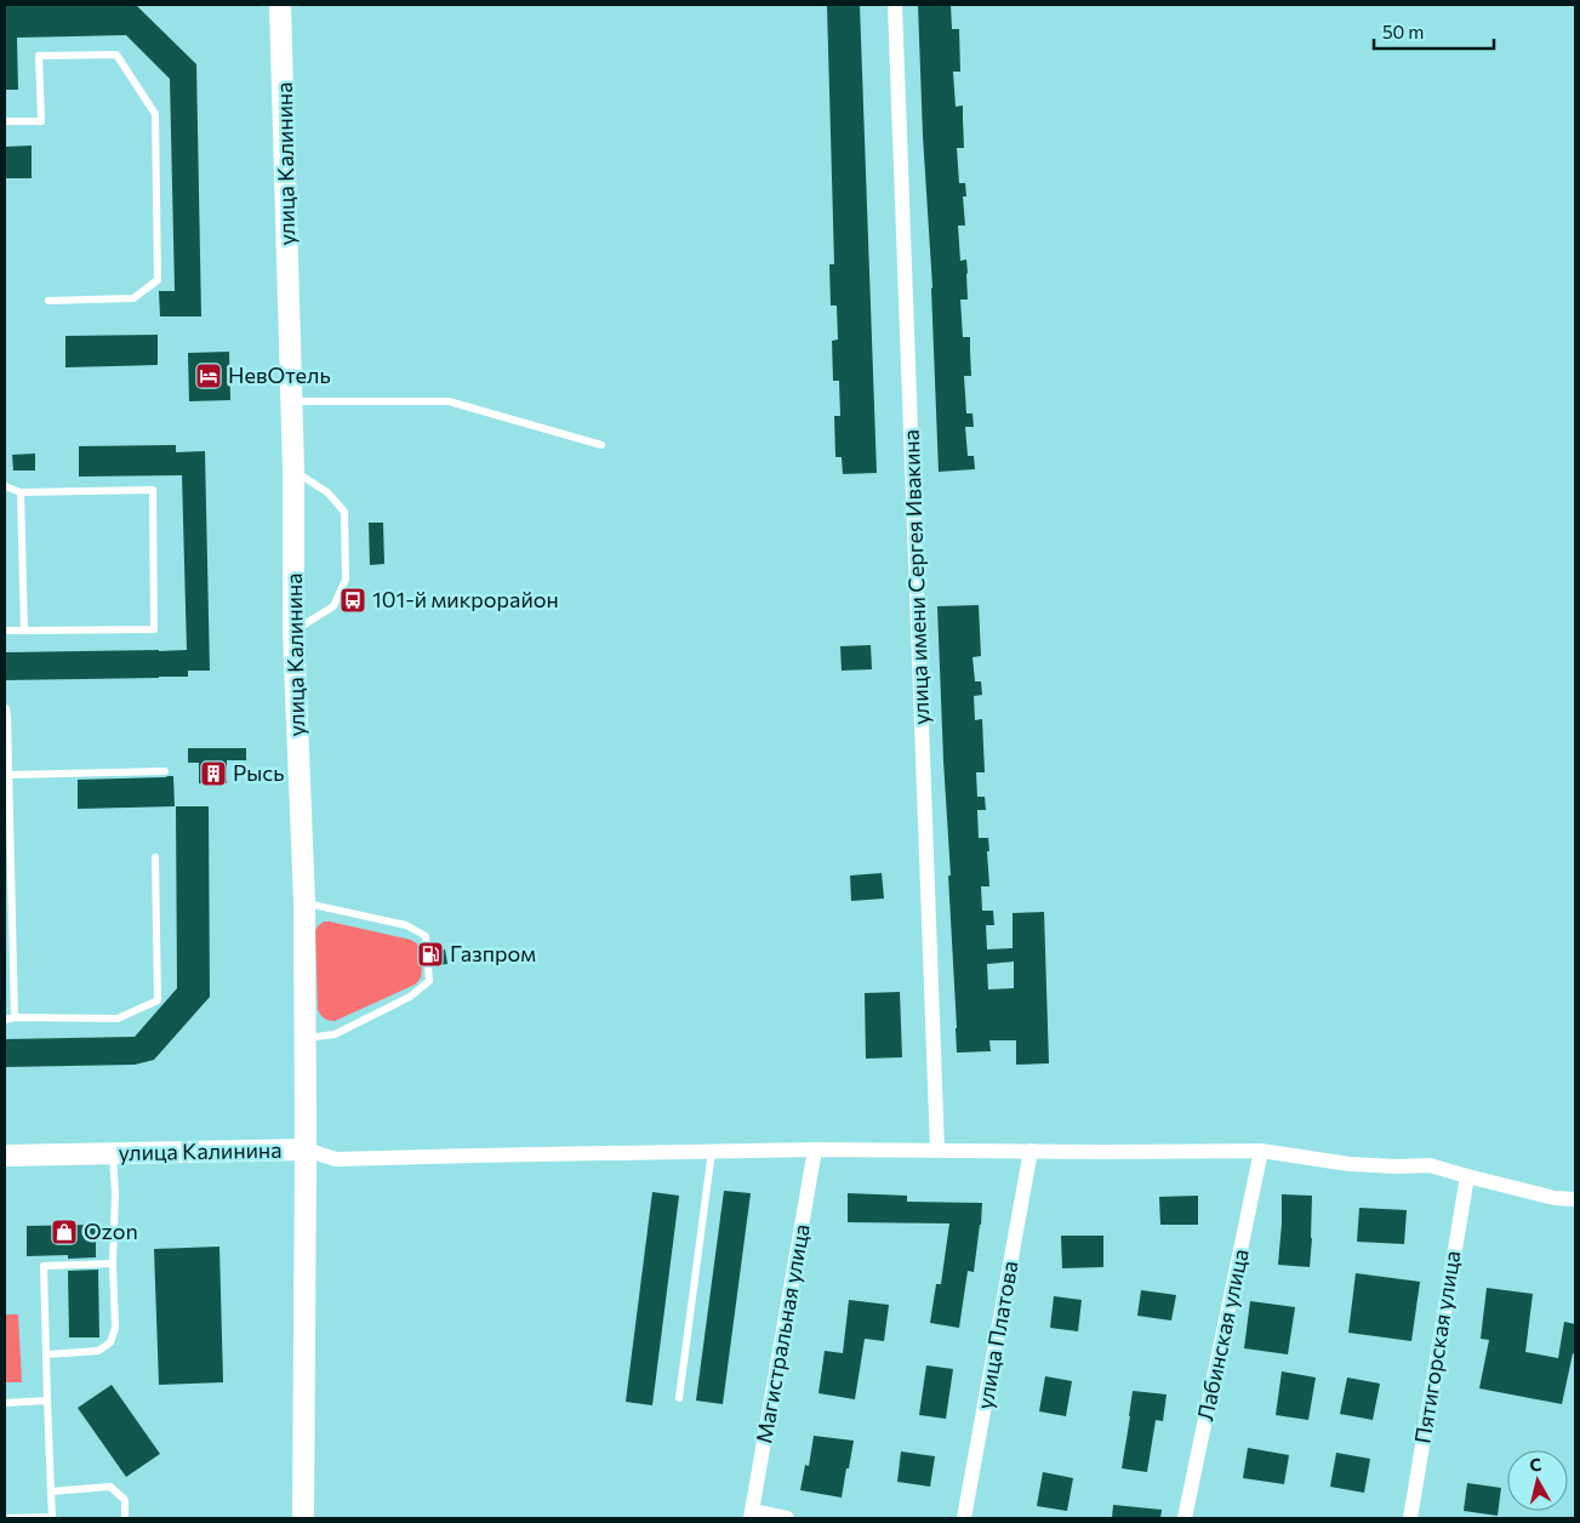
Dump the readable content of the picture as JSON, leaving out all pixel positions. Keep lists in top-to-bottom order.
{
  "streets": {
    "main road": ["улица Калинина"],
    "street": [
      "улица имени Сергея Ивакина",
      "Магистральная улица",
      "улица Платова",
      "Лабинская улица",
      "Пятигорская улица"
    ]
  },
  "places": {
    "hotel": ["НевОтель"],
    "bus stop": ["101-й микрорайон"],
    "building": ["Рысь"],
    "fuel station": ["Газпром"],
    "shop": ["Ozon"]
  },
  "scale_bar": "50 m",
  "north": "top"
}
